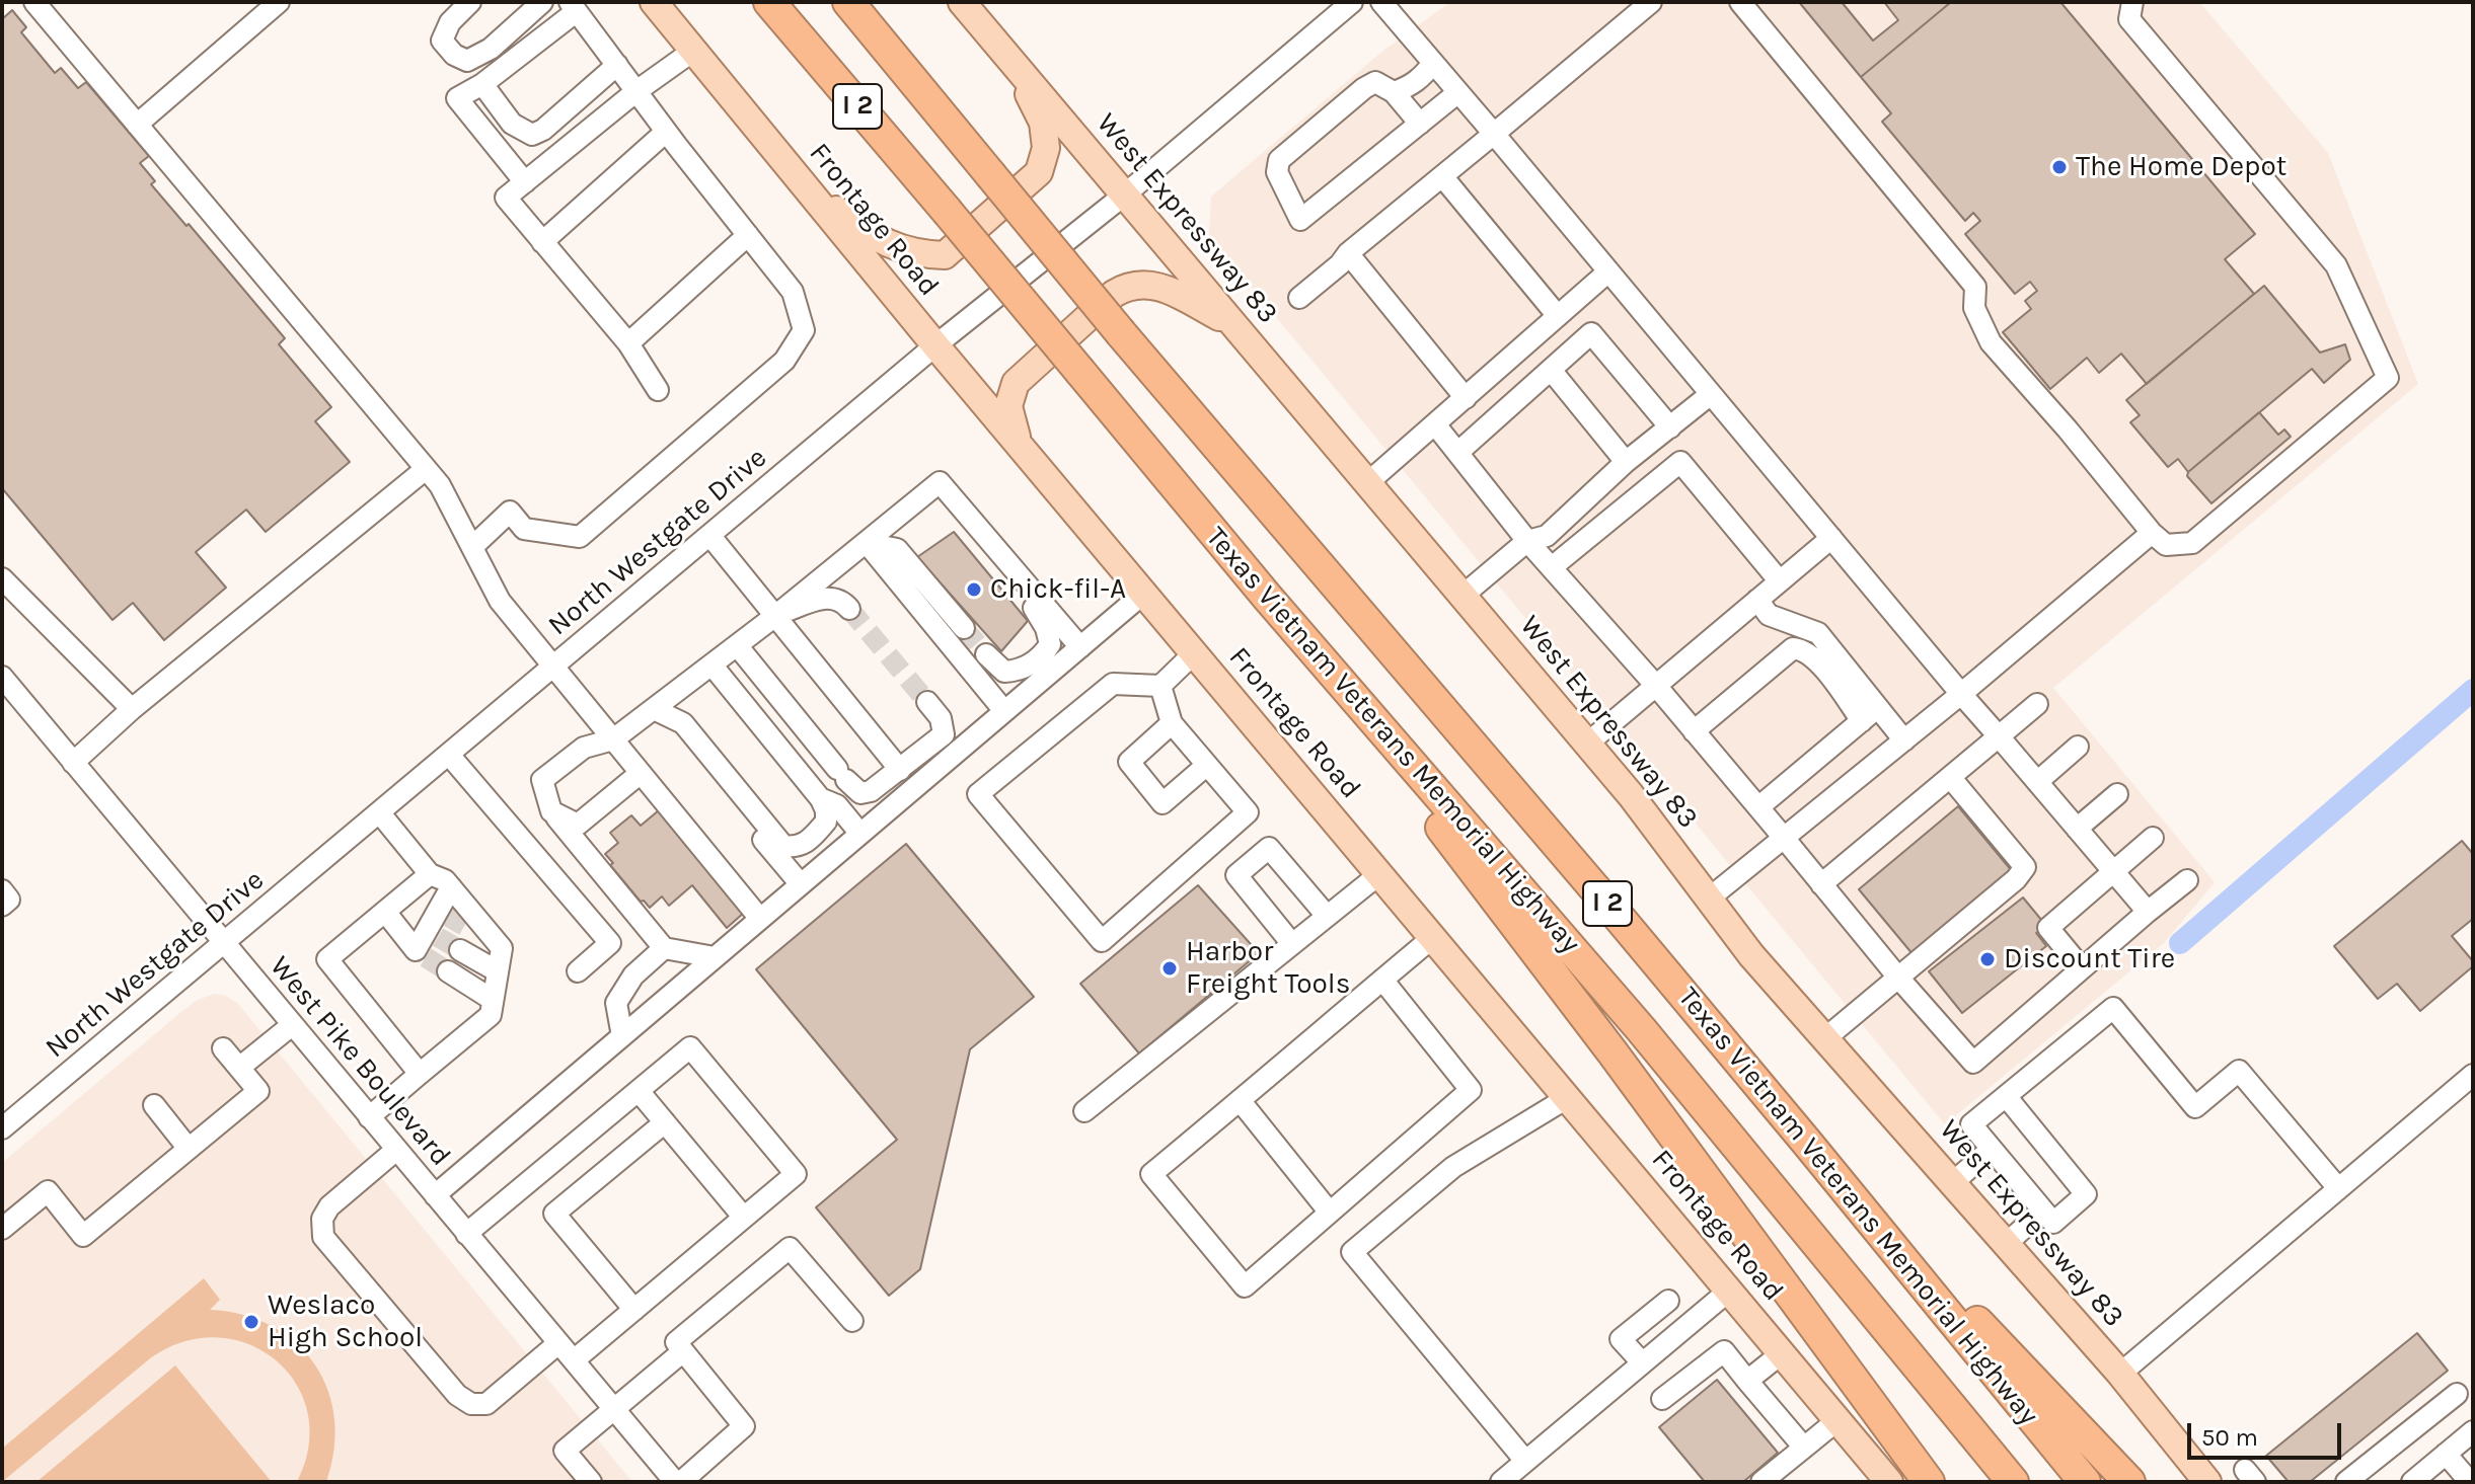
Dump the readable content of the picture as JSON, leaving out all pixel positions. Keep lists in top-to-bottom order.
{
  "streets": {
    "highway": ["I 2", "Texas Vietnam Veterans Memorial Highway"],
    "main road": ["West Expressway 83", "Frontage Road"],
    "street": ["North Westgate Drive", "West Pike Boulevard"]
  },
  "crossings": [
    ["West Expressway 83", "North Westgate Drive"],
    ["Frontage Road", "North Westgate Drive"],
    ["North Westgate Drive", "West Pike Boulevard"]
  ],
  "places": [
    "The Home Depot",
    "Chick-fil-A",
    "Discount Tire",
    "Harbor Freight Tools",
    "Weslaco High School"
  ],
  "scale_bar": "50 m"
}
